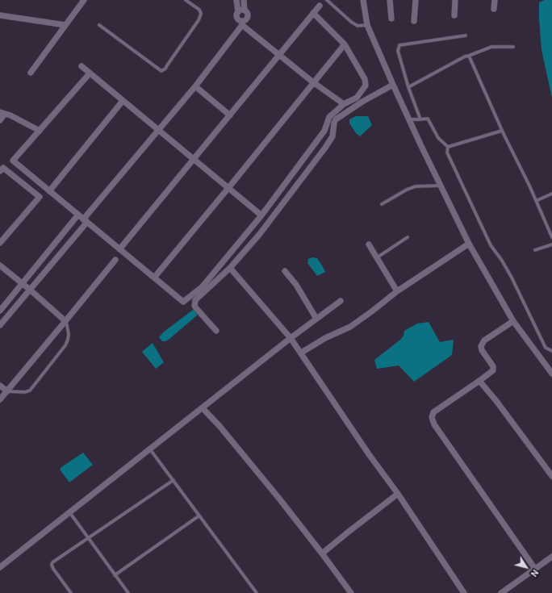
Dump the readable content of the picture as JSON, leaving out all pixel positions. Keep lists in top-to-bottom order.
{
  "north": "bottom right"
}
